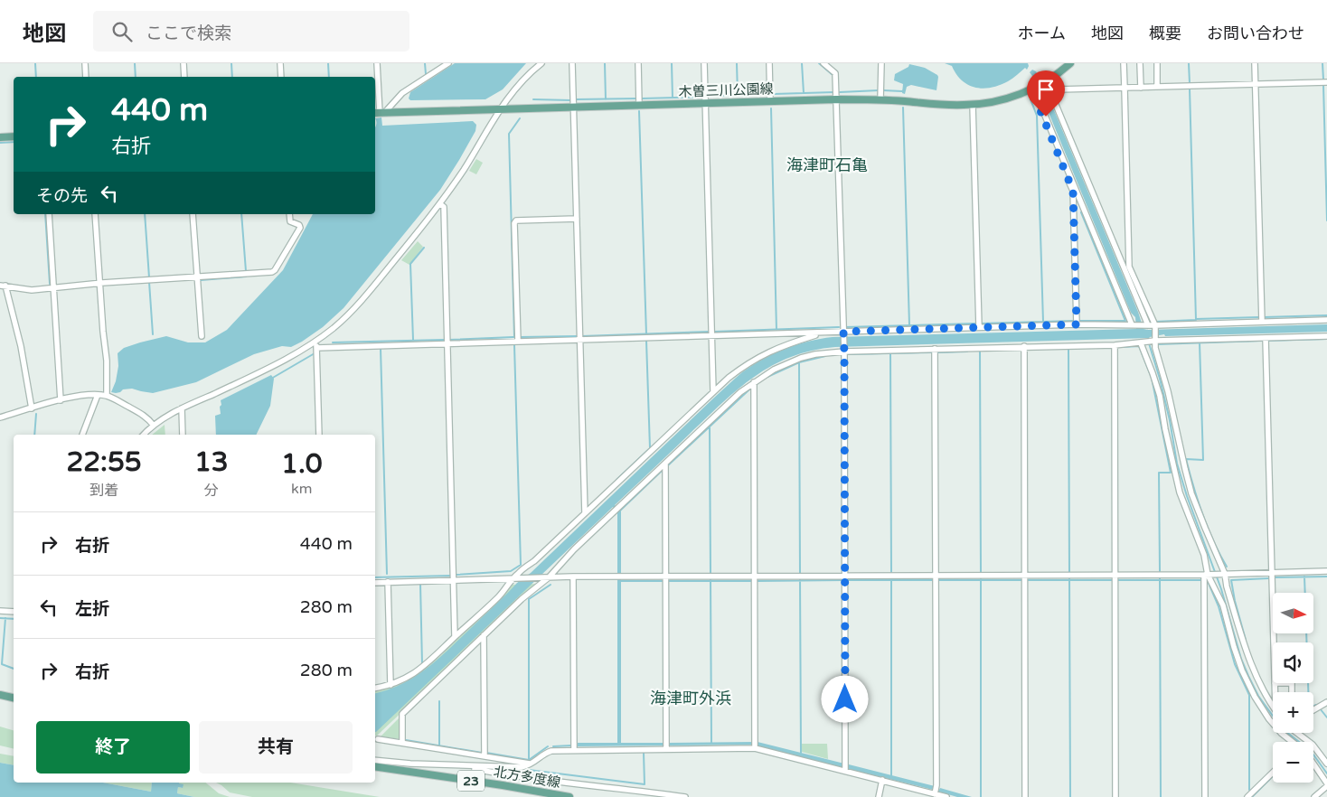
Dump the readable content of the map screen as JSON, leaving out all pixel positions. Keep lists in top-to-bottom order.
{
  "streets": {
    "main road": ["木曽三川公園線", "北方多度線", "23"]
  },
  "districts": ["海津町石亀", "海津町外浜"],
  "north": "right",
  "page": {
    "header": "地図",
    "search": "ここで検索",
    "nav": [
      "ホーム",
      "地図",
      "概要",
      "お問い合わせ"
    ],
    "turn": ["440 m", "右折"],
    "then": "その先",
    "eta": [
      "22:55",
      "到着",
      "13",
      "分",
      "1.0",
      "km"
    ],
    "list": [
      {
        "name": "右折",
        "value": "440 m"
      },
      {
        "name": "左折",
        "value": "280 m"
      },
      {
        "name": "右折",
        "value": "280 m"
      }
    ],
    "map_buttons": ["+", "−"],
    "buttons": ["終了", "共有"]
  }
}
